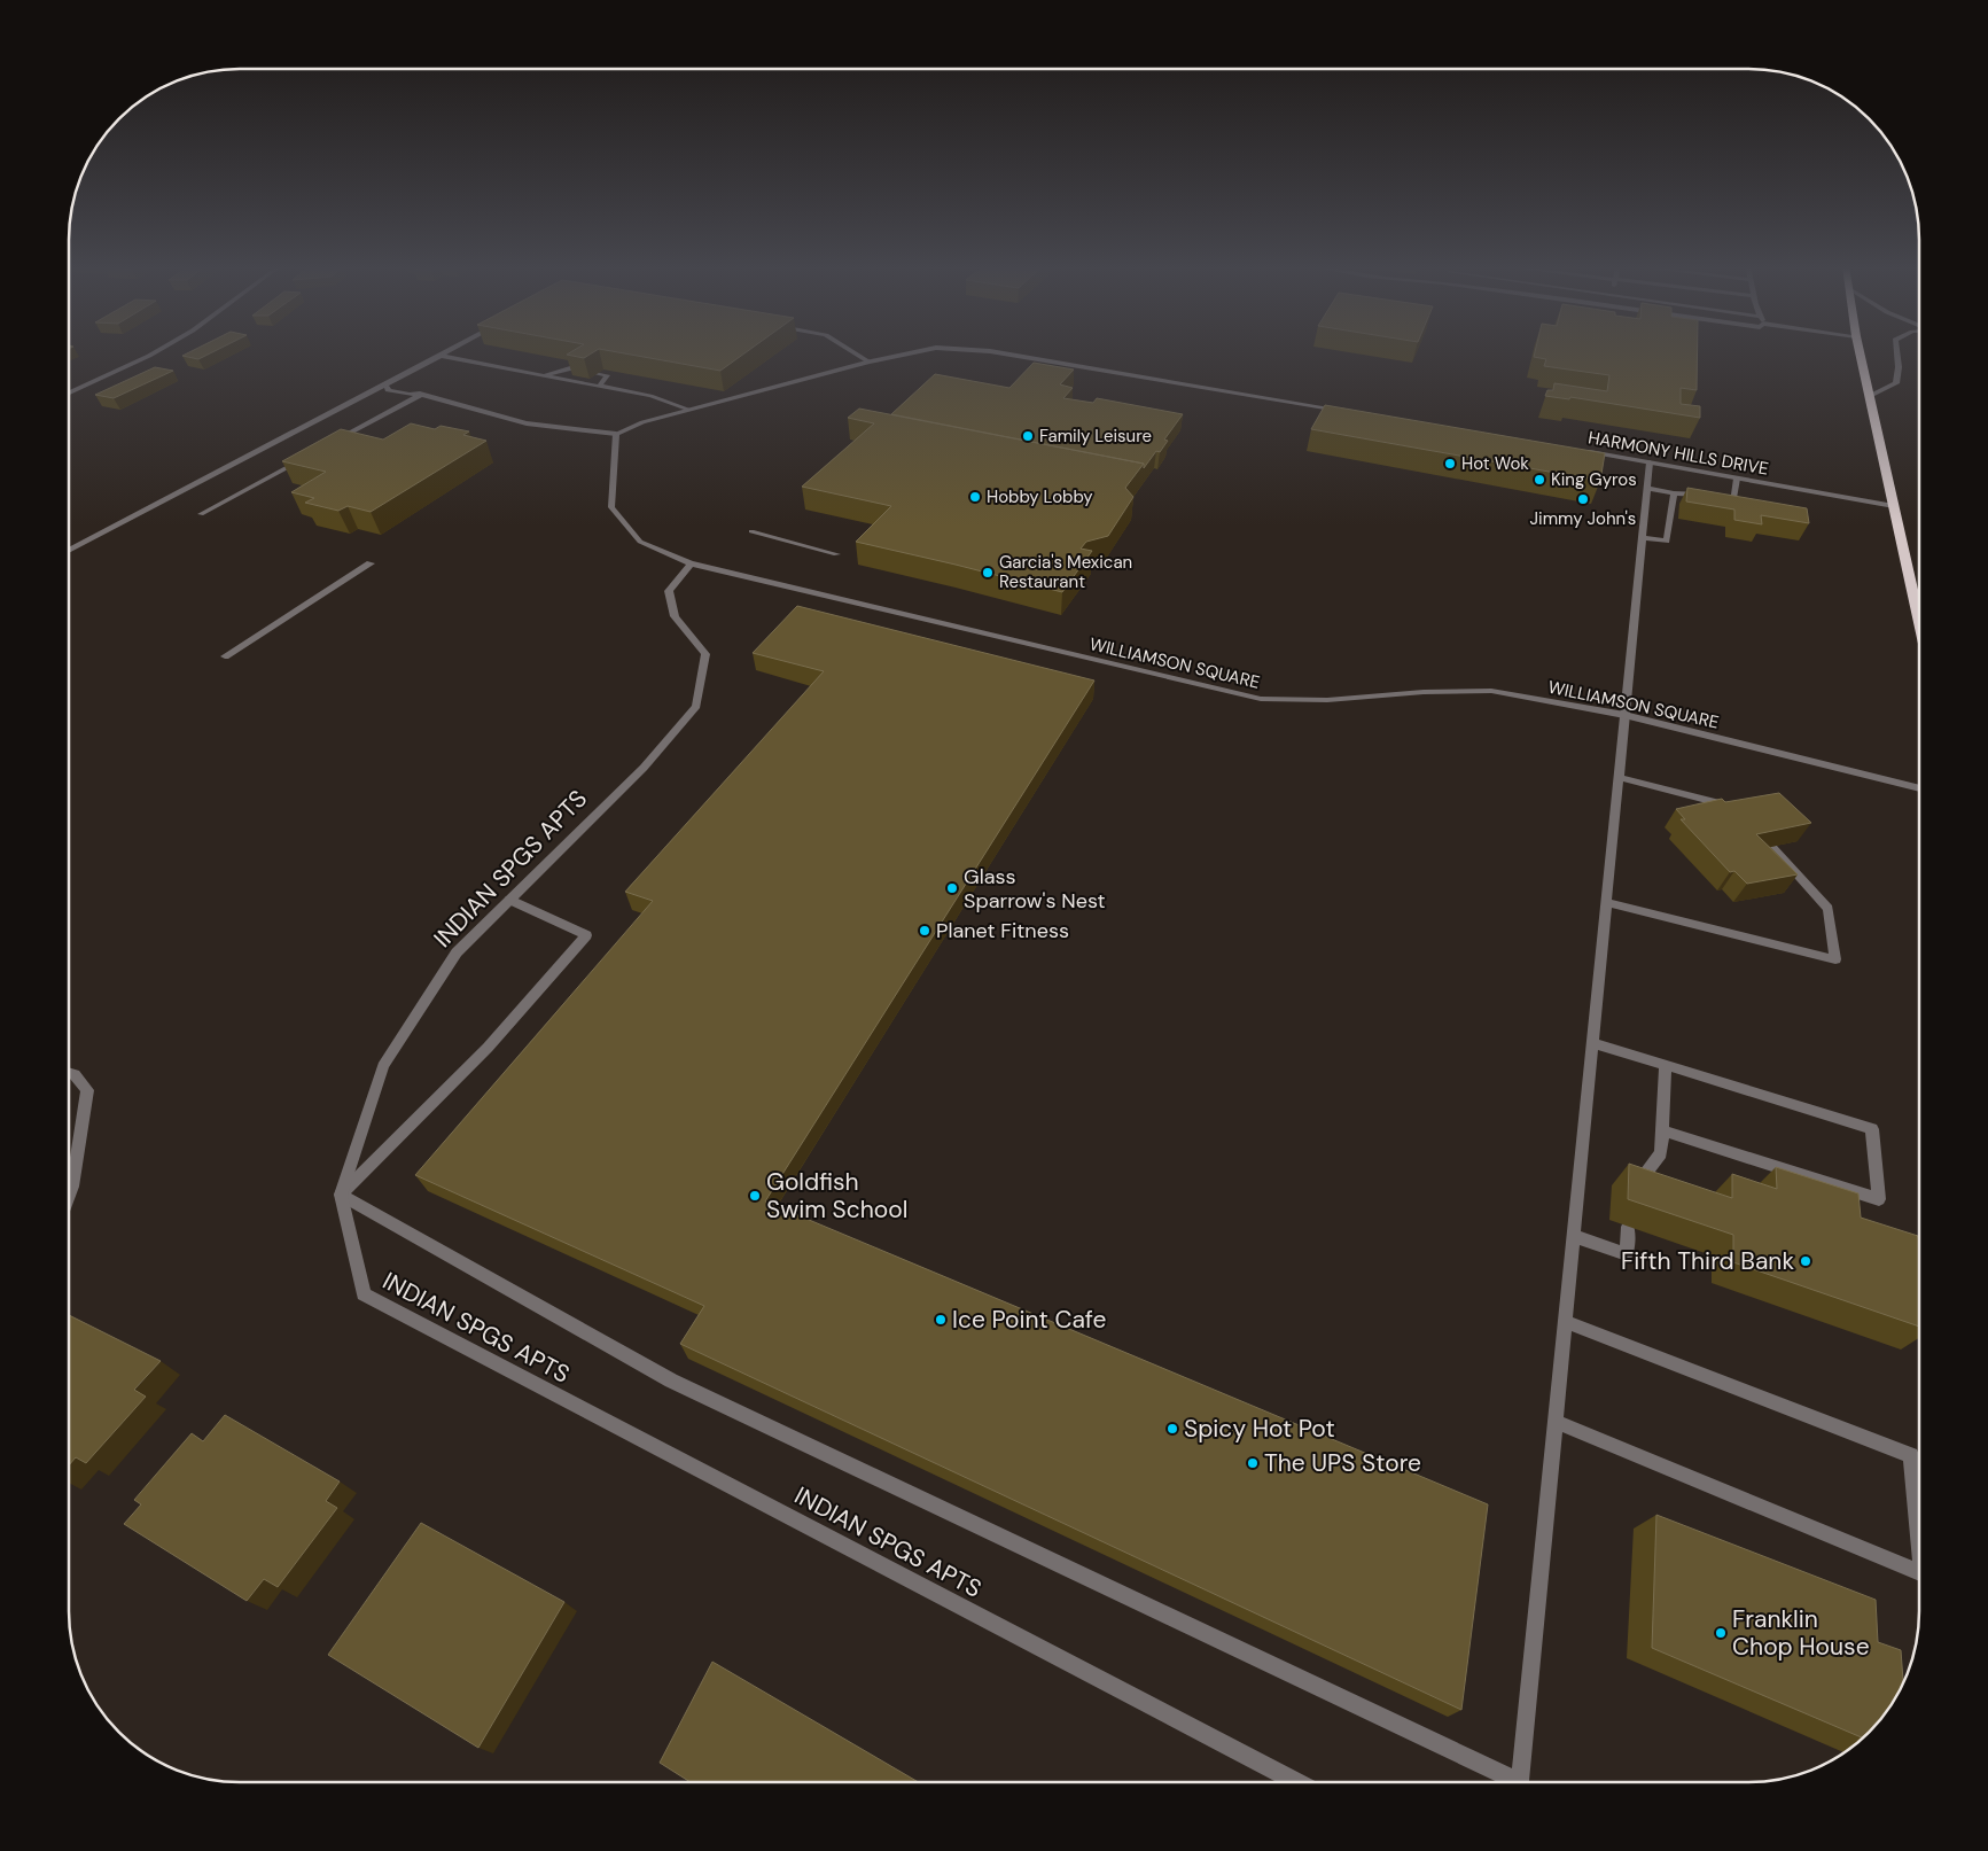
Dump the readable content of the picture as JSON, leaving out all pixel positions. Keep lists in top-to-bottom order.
{
  "streets": {
    "street": ["HARMONY HILLS DRIVE", "WILLIAMSON SQUARE", "INDIAN SPGS APTS"]
  },
  "crossings": [
    ["WILLIAMSON SQUARE", "INDIAN SPGS APTS"]
  ],
  "places": [
    "Family Leisure",
    "Hot Wok",
    "King Gyros",
    "Hobby Lobby",
    "Jimmy John's",
    "Garcia's Mexican Restaurant",
    "Glass Sparrow's Nest",
    "Planet Fitness",
    "Goldfish Swim School",
    "Fifth Third Bank",
    "Ice Point Cafe",
    "Spicy Hot Pot",
    "The UPS Store",
    "Franklin Chop House"
  ]
}
